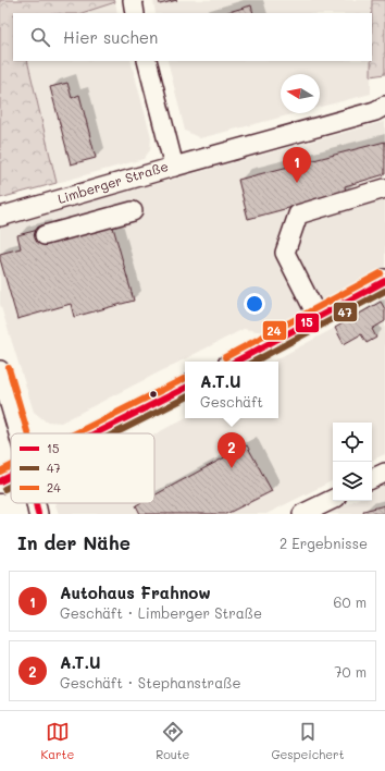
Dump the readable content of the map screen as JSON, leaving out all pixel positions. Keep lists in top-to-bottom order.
{
  "streets": {
    "street": ["Limberger Straße"]
  },
  "lines": ["transit line 24", "transit line 15", "transit line 47"],
  "legend": ["15", "47", "24"],
  "north": "left",
  "page": {
    "search": "Hier suchen",
    "pins": ["1", "2"],
    "popup": ["A.T.U", "Geschäft"],
    "heading": ["In der Nähe", "2 Ergebnisse"],
    "list": [
      {
        "mark": "1",
        "name": "Autohaus Frahnow",
        "note": "Geschäft · Limberger Straße",
        "value": "60 m"
      },
      {
        "mark": "2",
        "name": "A.T.U",
        "note": "Geschäft · Stephanstraße",
        "value": "70 m"
      }
    ],
    "nav": ["Karte", "Route", "Gespeichert"]
  }
}
